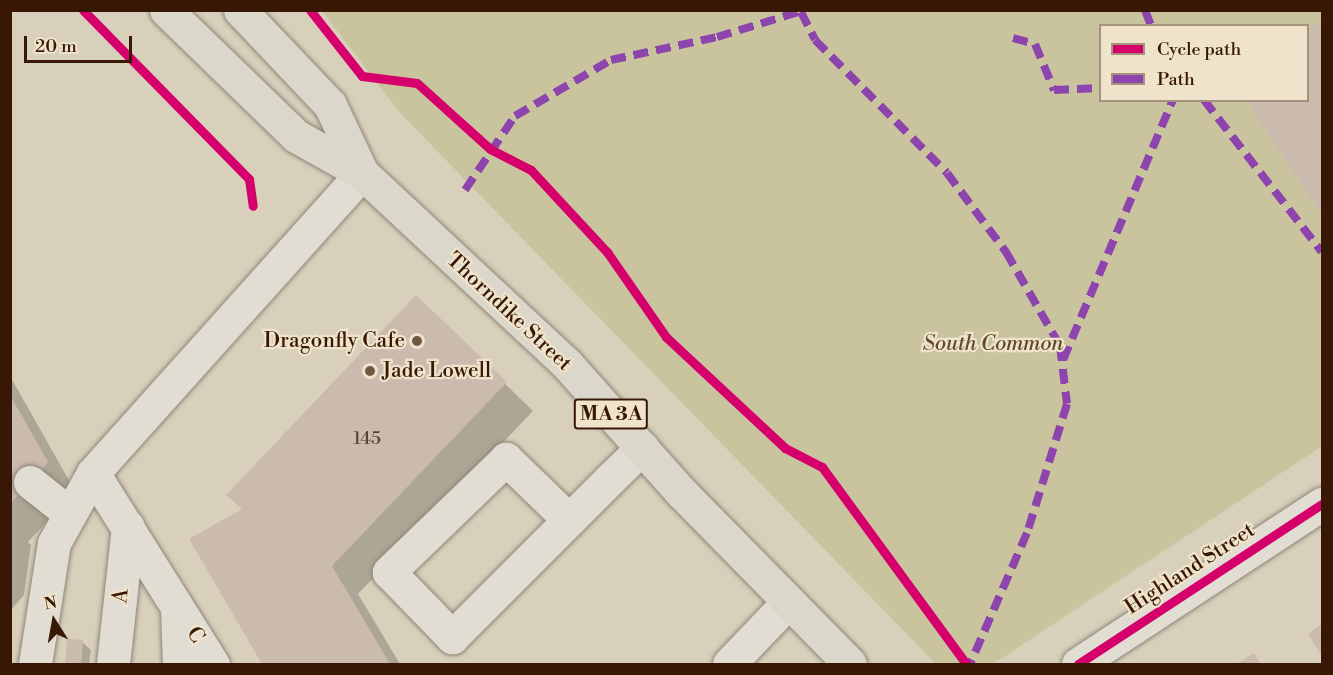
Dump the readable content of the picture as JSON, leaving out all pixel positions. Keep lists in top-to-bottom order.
{
  "streets": {
    "main road": ["Thorndike Street", "MA 3A"],
    "street": ["Highland Street", "A", "C"]
  },
  "crossings": [
    ["A", "C"]
  ],
  "parks": ["South Common"],
  "places": ["Dragonfly Cafe", "Jade Lowell"],
  "house_numbers": ["145"],
  "legend": ["Cycle path", "Path"],
  "scale_bar": "20 m",
  "north": "top"
}
